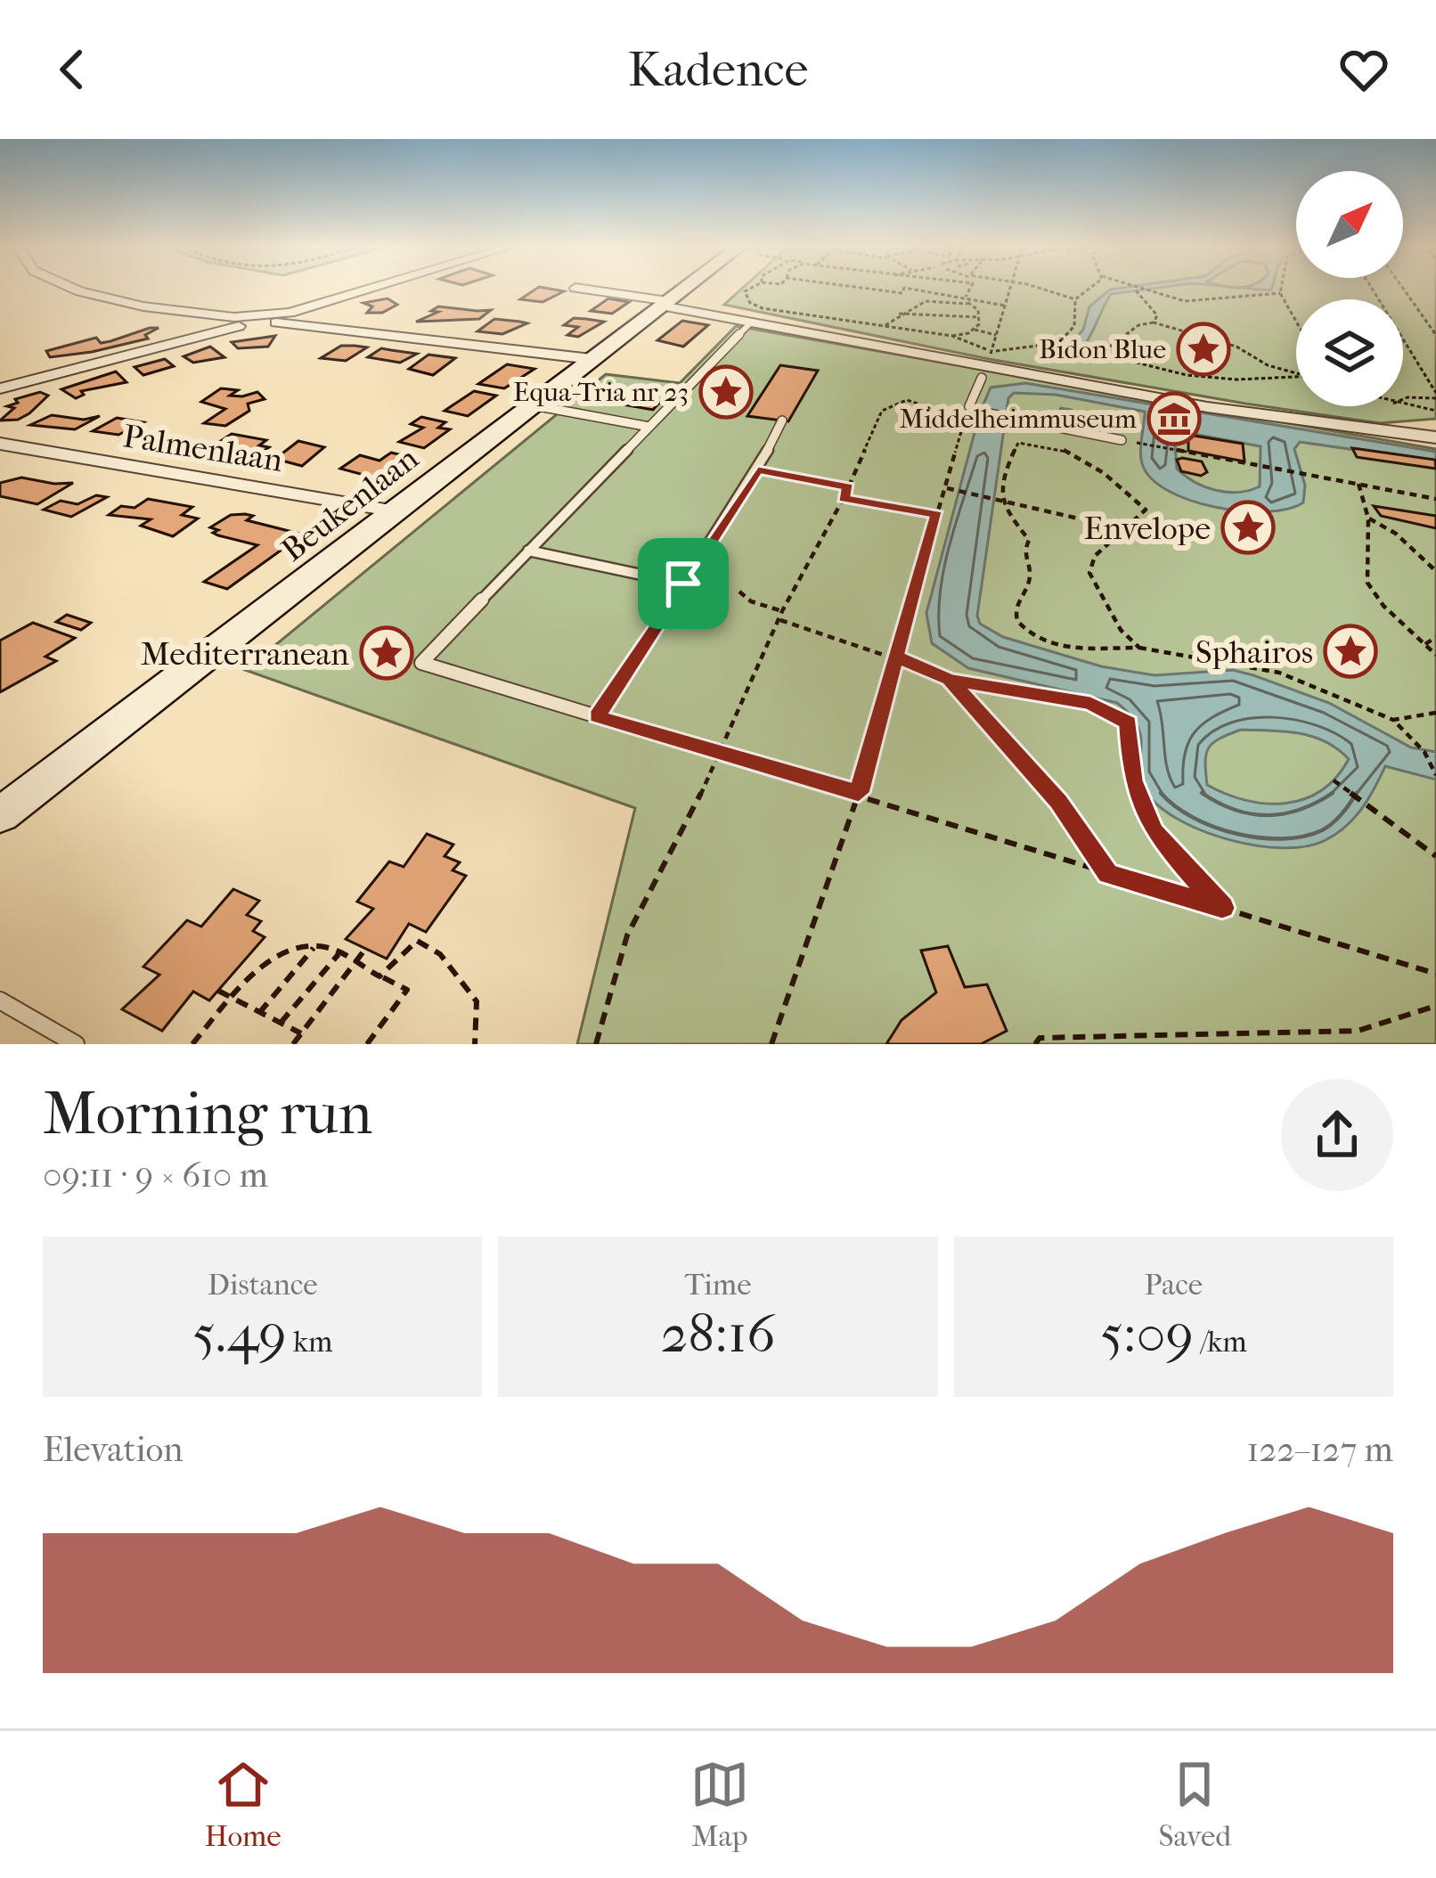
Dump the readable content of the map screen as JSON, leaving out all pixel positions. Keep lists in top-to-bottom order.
{
  "streets": {
    "street": ["Palmenlaan", "Beukenlaan"]
  },
  "crossings": [
    ["Palmenlaan", "Beukenlaan"]
  ],
  "places": {
    "place": [
      "Bidon Blue",
      "Equa-Tria nr 23",
      "Envelope",
      "Sphairos",
      "Mediterranean"
    ],
    "museum": ["Middelheimmuseum"]
  },
  "north": "top right",
  "page": {
    "header": "Kadence",
    "heading": ["Morning run", "09:11 · 9 × 610 m"],
    "stats": [
      ["Distance", "5.49 km"],
      ["Time", "28:16"],
      ["Pace", "5:09 /km"]
    ],
    "chart": ["Elevation", "122–127 m"],
    "tabs": ["Home", "Map", "Saved"]
  }
}
